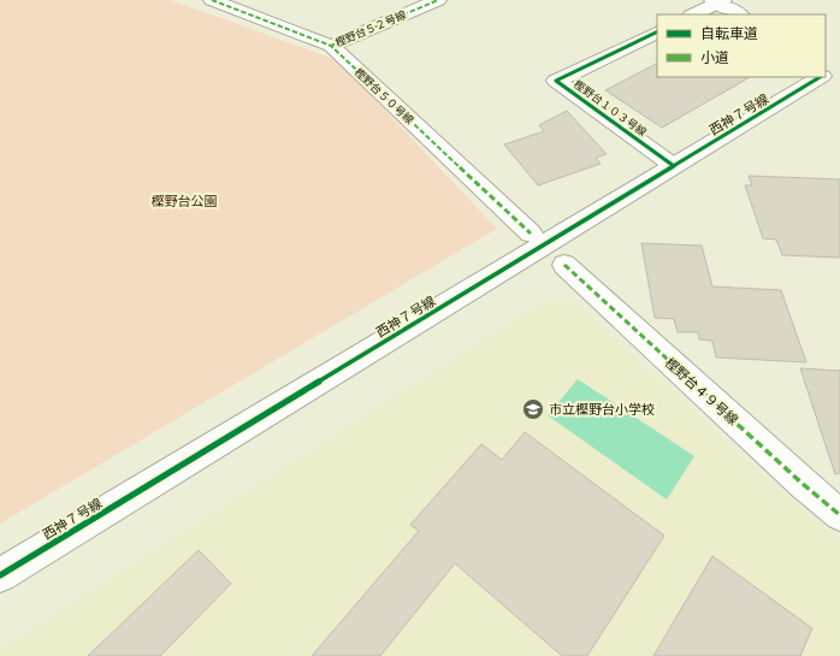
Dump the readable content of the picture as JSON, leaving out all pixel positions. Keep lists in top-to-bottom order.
{
  "streets": {
    "street": [
      "樫野台５２号線",
      "樫野台５０号線",
      "樫野台１０３号線",
      "西神７号線",
      "樫野台４９号線"
    ]
  },
  "crossings": [
    ["樫野台５２号線", "樫野台５０号線"],
    ["樫野台１０３号線", "西神７号線"]
  ],
  "parks": ["樫野台公園"],
  "places": {
    "school or university": ["市立樫野台小学校"]
  },
  "legend": ["自転車道", "小道"]
}
